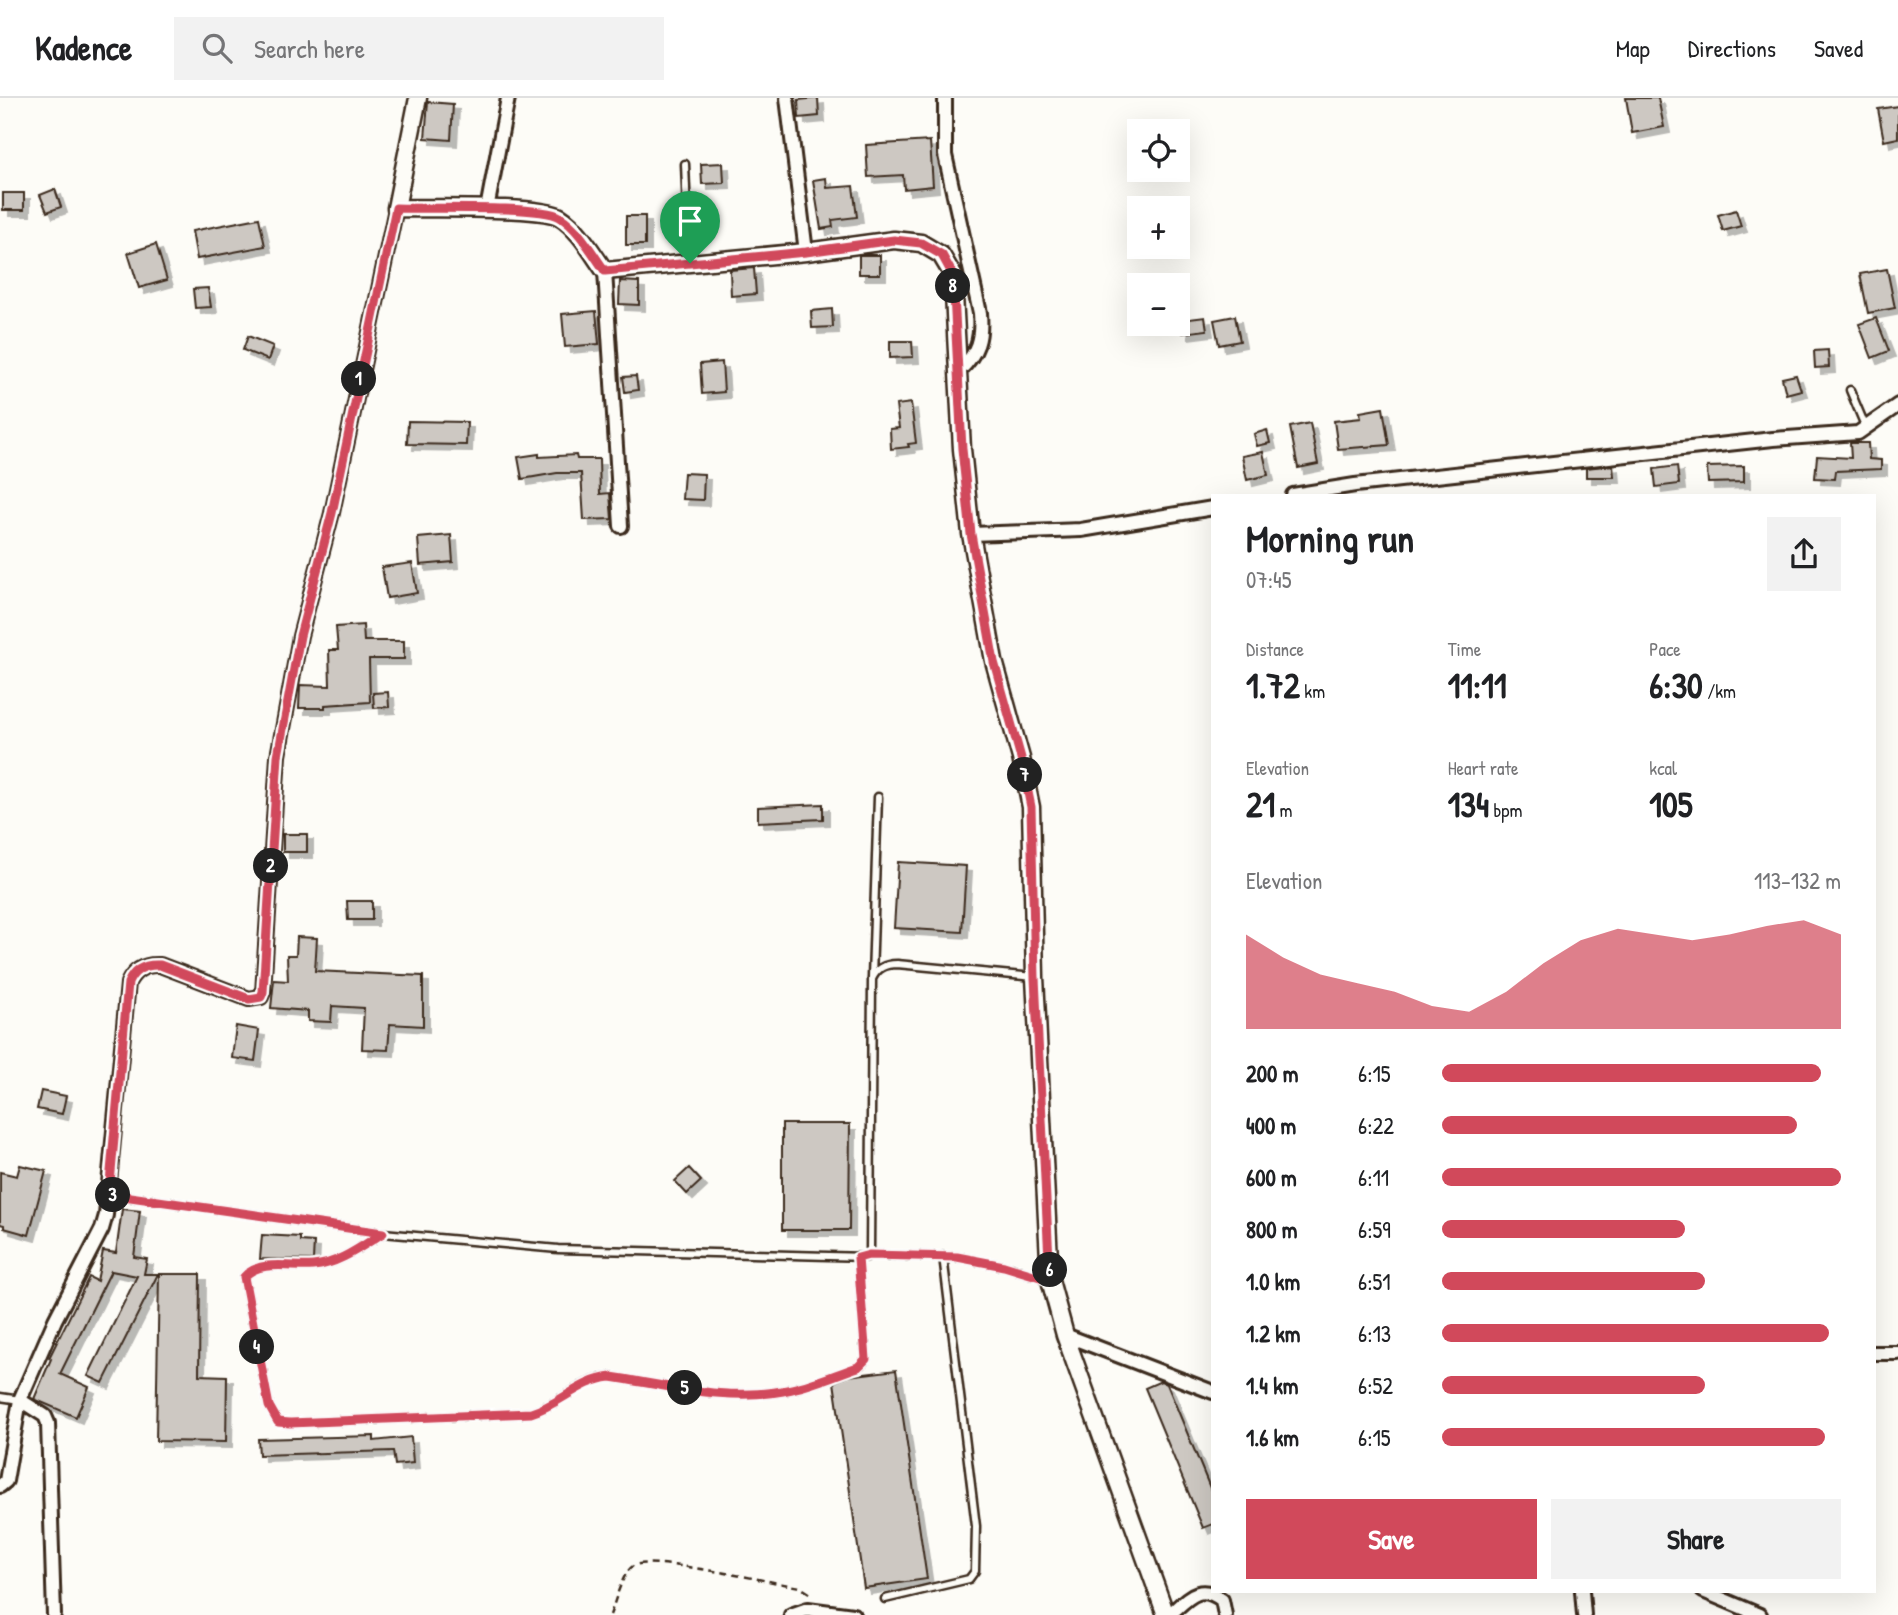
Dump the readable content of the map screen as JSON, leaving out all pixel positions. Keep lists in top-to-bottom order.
{
  "page": {
    "header": "Kadence",
    "search": "Search here",
    "nav": ["Map", "Directions", "Saved"],
    "map_buttons": ["+", "−"],
    "pins": [
      "8",
      "1",
      "7",
      "2",
      "3",
      "6",
      "4",
      "5"
    ],
    "heading": ["Morning run", "07:45"],
    "stats": [
      ["Distance", "1.72 km"],
      ["Time", "11:11"],
      ["Pace", "6:30 /km"],
      ["Elevation", "21 m"],
      ["Heart rate", "134 bpm"],
      ["kcal", "105"]
    ],
    "chart": ["Elevation", "113–132 m"],
    "list": [
      {
        "name": "200 m",
        "note": "6:15"
      },
      {
        "name": "400 m",
        "note": "6:22"
      },
      {
        "name": "600 m",
        "note": "6:11"
      },
      {
        "name": "800 m",
        "note": "6:59"
      },
      {
        "name": "1.0 km",
        "note": "6:51"
      },
      {
        "name": "1.2 km",
        "note": "6:13"
      },
      {
        "name": "1.4 km",
        "note": "6:52"
      },
      {
        "name": "1.6 km",
        "note": "6:15"
      }
    ],
    "buttons": ["Save", "Share"]
  }
}
